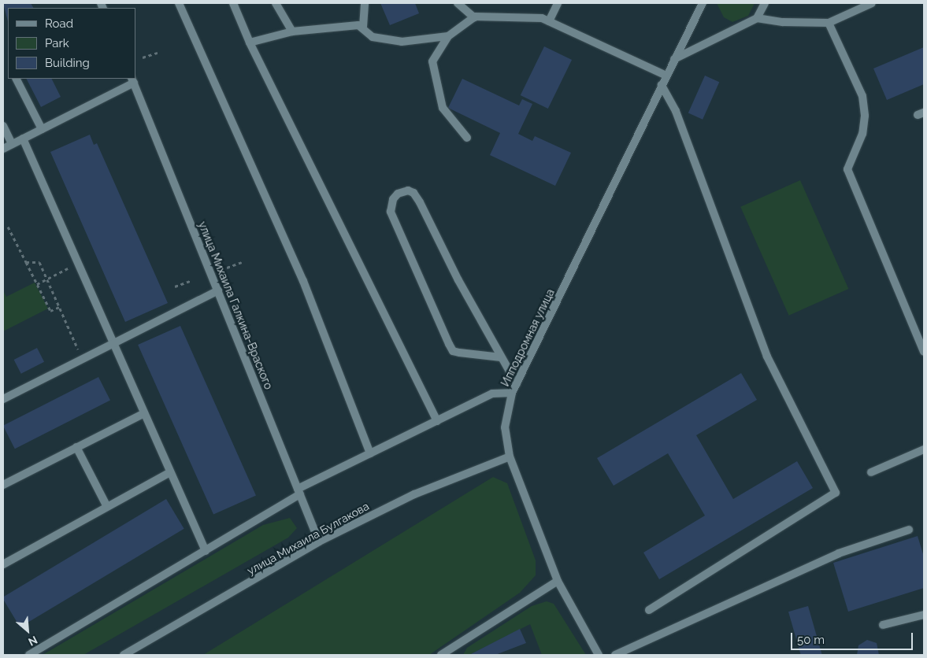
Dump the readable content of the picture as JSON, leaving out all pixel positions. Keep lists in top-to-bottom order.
{
  "streets": {
    "street": ["улица Михаила Галкина-Враского", "Ипподромная улица", "улица Михаила Булгакова"]
  },
  "crossings": [
    ["улица Михаила Галкина-Враского", "улица Михаила Булгакова"],
    ["Ипподромная улица", "улица Михаила Булгакова"]
  ],
  "legend": ["Road", "Park", "Building"],
  "scale_bar": "50 m",
  "north": "bottom right"
}
